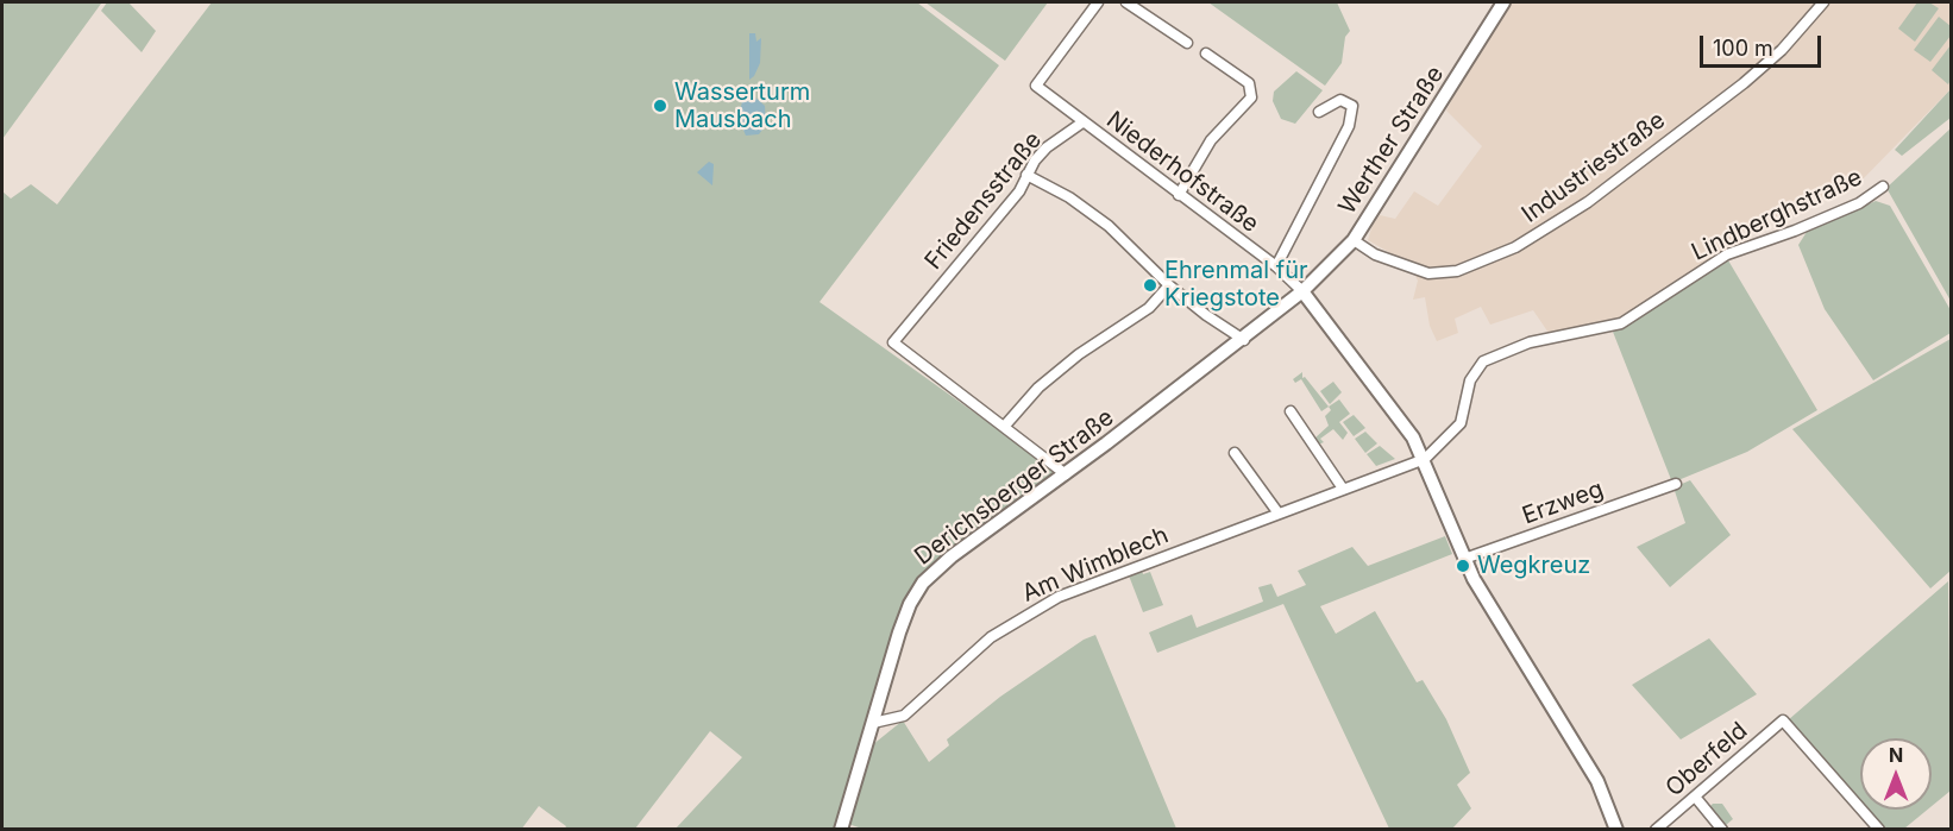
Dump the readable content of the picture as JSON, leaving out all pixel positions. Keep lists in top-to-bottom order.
{
  "streets": {
    "street": [
      "Werther Straße",
      "Industriestraße",
      "Niederhofstraße",
      "Friedensstraße",
      "Lindberghstraße",
      "Derichsberger Straße",
      "Erzweg",
      "Am Wimblech",
      "Oberfeld"
    ]
  },
  "crossings": [
    ["Werther Straße", "Industriestraße"],
    ["Werther Straße", "Niederhofstraße"],
    ["Werther Straße", "Derichsberger Straße"],
    ["Niederhofstraße", "Friedensstraße"],
    ["Niederhofstraße", "Derichsberger Straße"],
    ["Lindberghstraße", "Am Wimblech"],
    ["Derichsberger Straße", "Am Wimblech"]
  ],
  "places": ["Wasserturm Mausbach", "Ehrenmal für Kriegstote", "Wegkreuz"],
  "scale_bar": "100 m",
  "north": "top"
}
